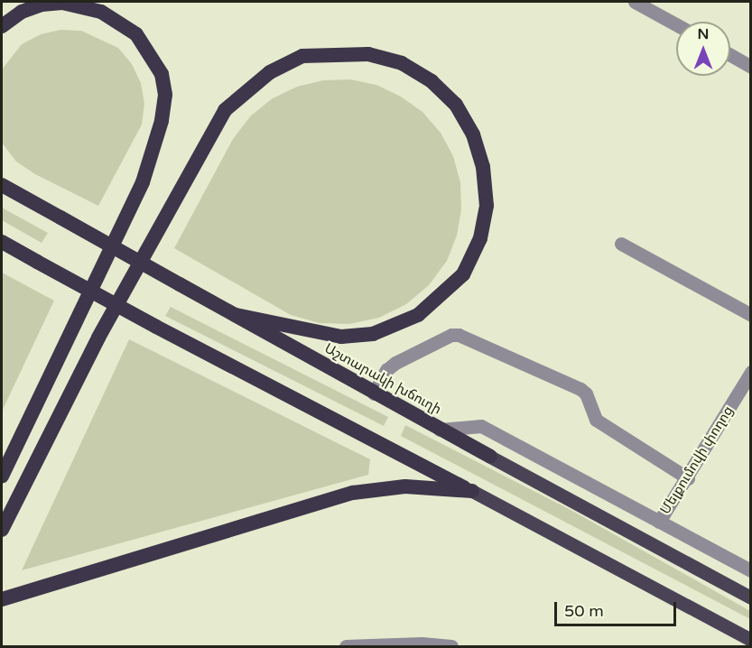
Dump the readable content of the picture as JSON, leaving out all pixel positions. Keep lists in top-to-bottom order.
{
  "streets": {
    "highway": ["Աշտարակի խճուղի"],
    "street": ["Մելքումովի փողոց"]
  },
  "scale_bar": "50 m",
  "north": "top"
}
